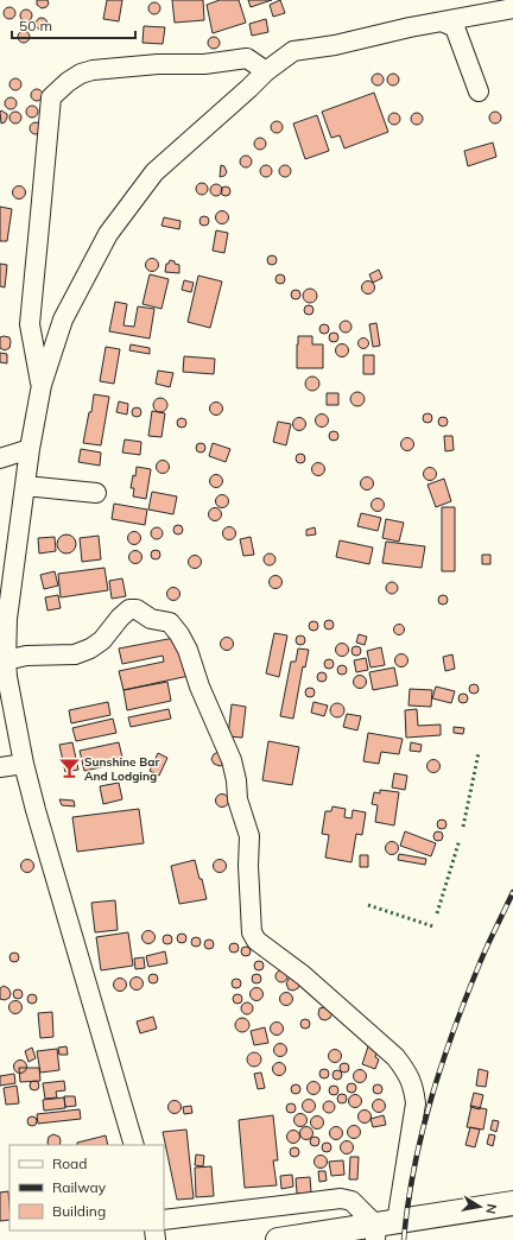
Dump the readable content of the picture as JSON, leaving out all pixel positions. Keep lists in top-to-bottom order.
{
  "places": {
    "bar": ["Sunshine Bar And Lodging"]
  },
  "legend": ["Road", "Railway", "Building"],
  "scale_bar": "50 m",
  "north": "right"
}
